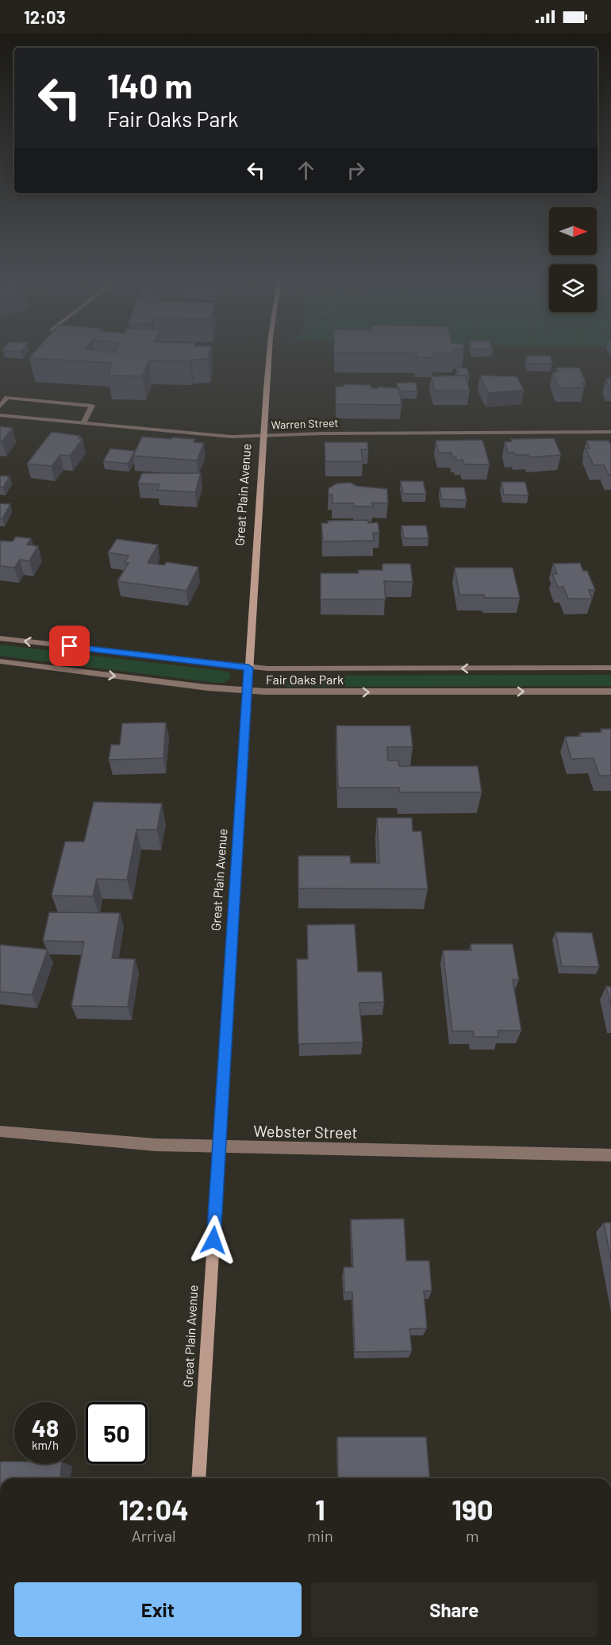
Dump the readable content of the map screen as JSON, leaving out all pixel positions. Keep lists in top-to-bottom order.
{
  "streets": {
    "main road": ["Great Plain Avenue"],
    "street": ["Warren Street", "Fair Oaks Park", "Webster Street"]
  },
  "crossings": [
    ["Warren Street", "Great Plain Avenue"],
    ["Great Plain Avenue", "Fair Oaks Park"],
    ["Great Plain Avenue", "Webster Street"]
  ],
  "north": "right",
  "page": {
    "status": "12:03",
    "turn": ["140 m", "Fair Oaks Park"],
    "speed": "48 km/h",
    "limit": "50",
    "eta": [
      "12:04",
      "Arrival",
      "1",
      "min",
      "190",
      "m"
    ],
    "buttons": ["Exit", "Share"]
  }
}
